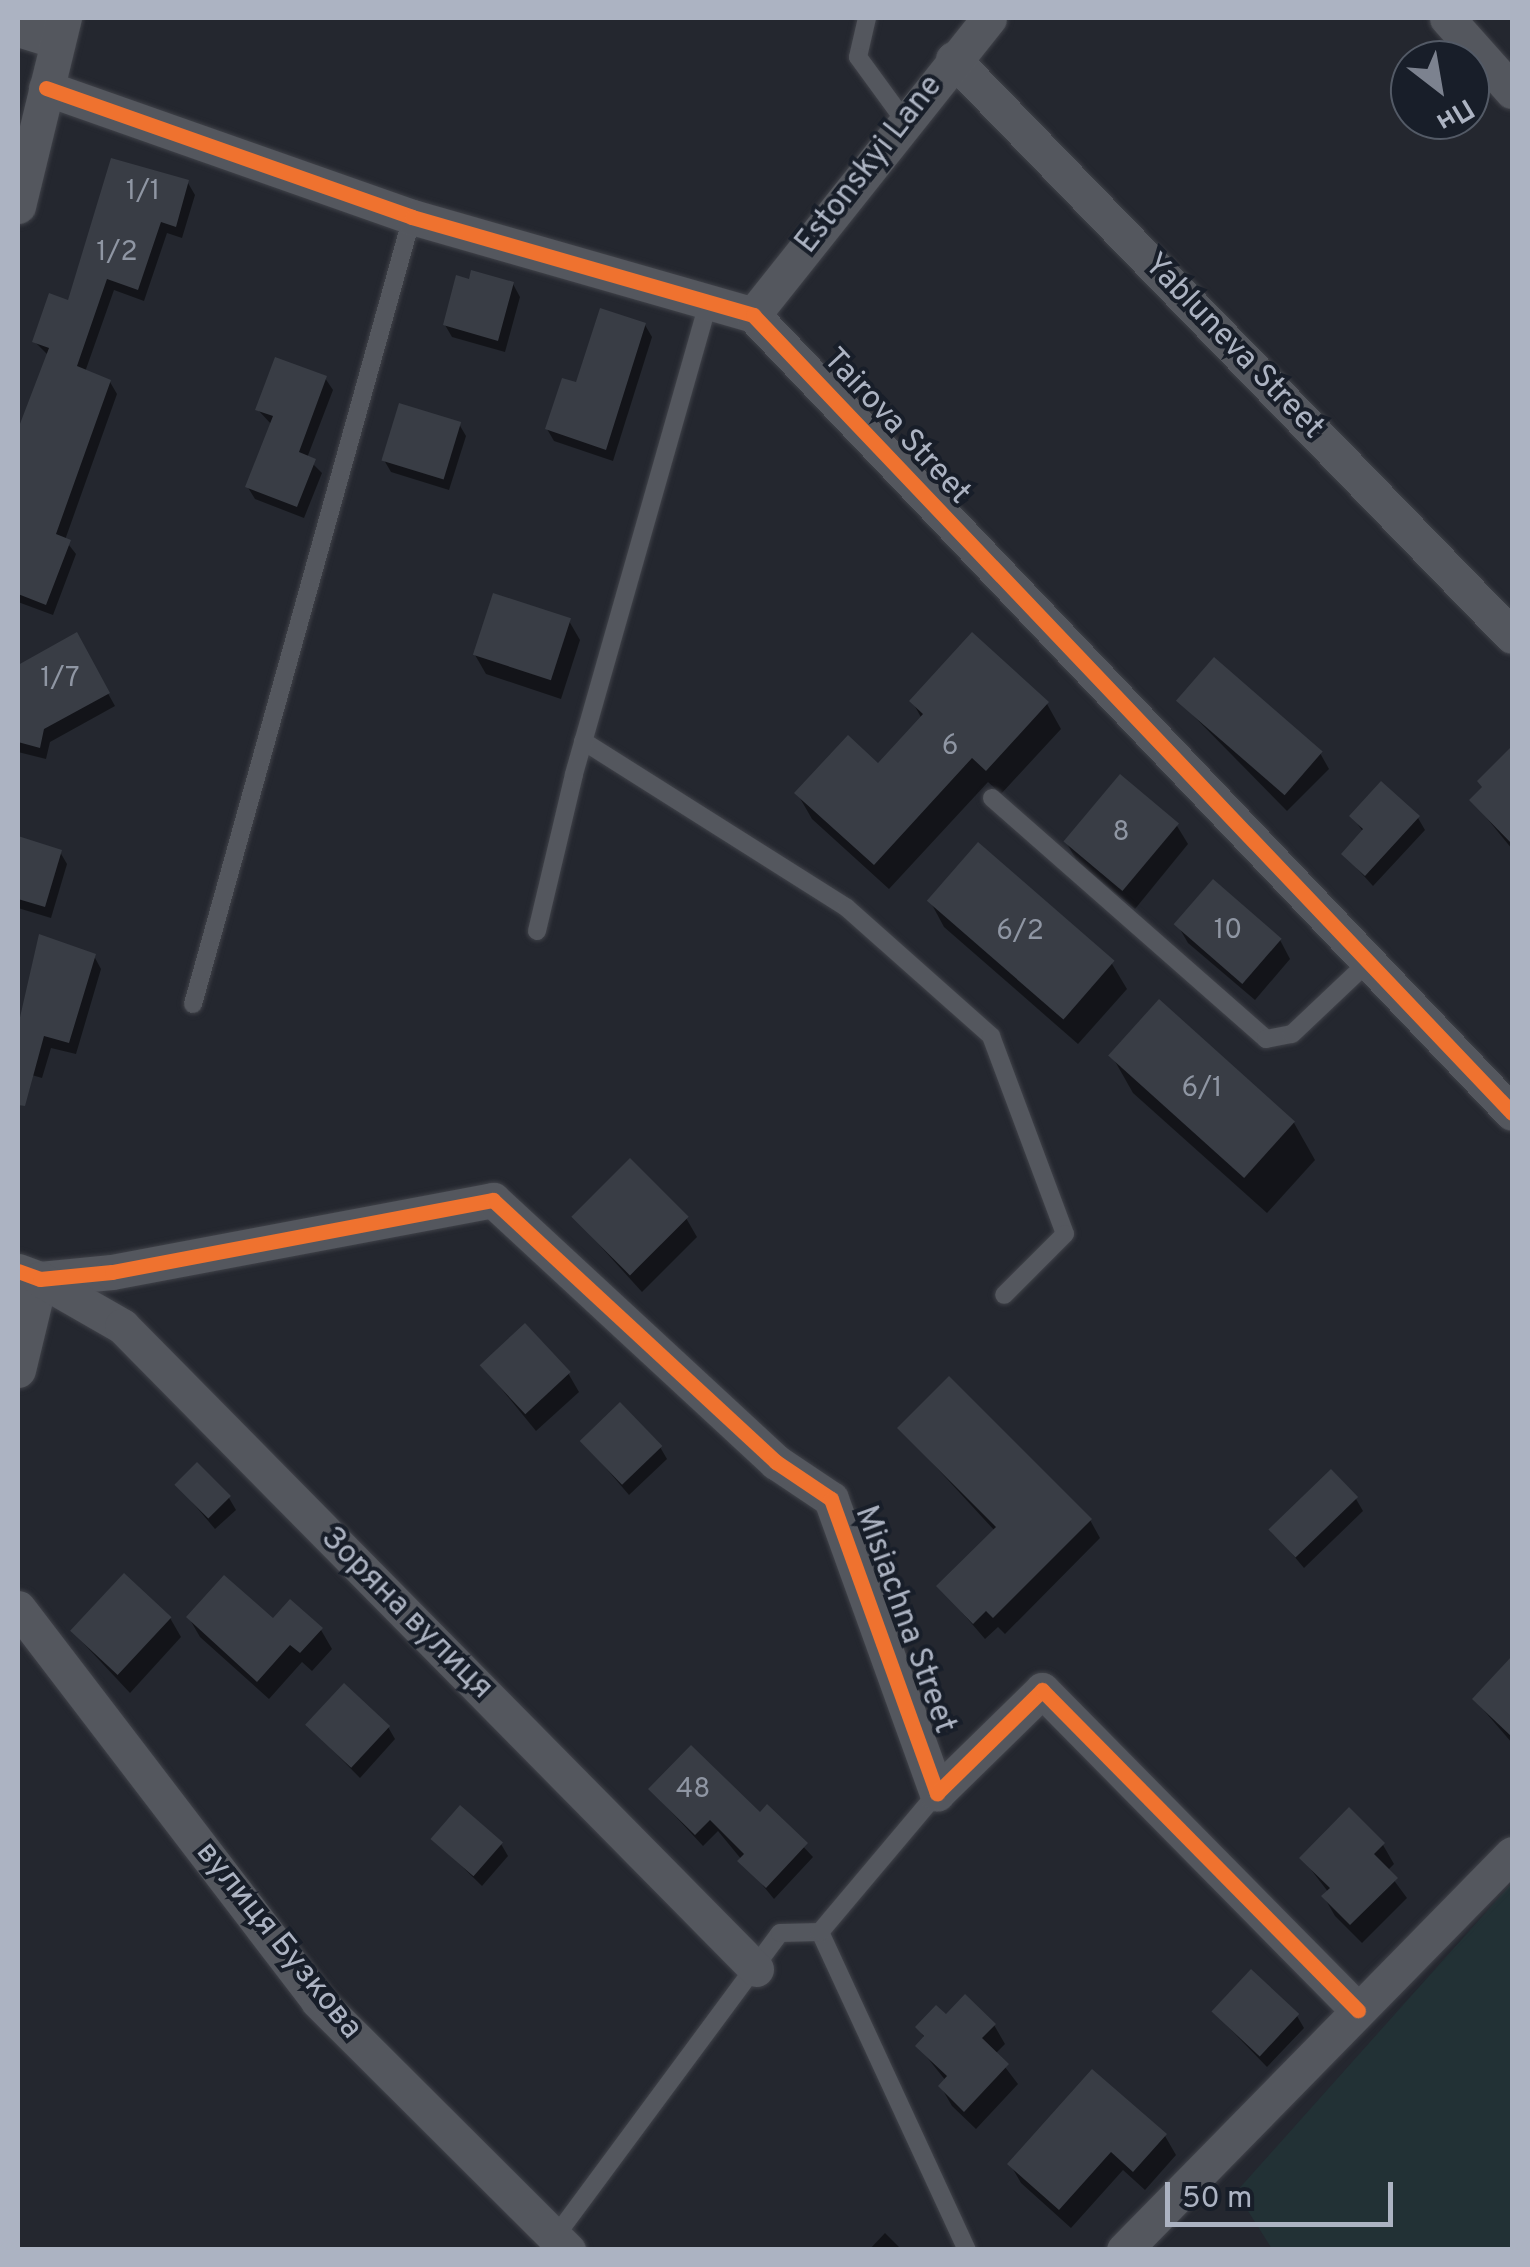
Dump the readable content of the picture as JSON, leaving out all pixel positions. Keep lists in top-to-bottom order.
{
  "streets": {
    "street": [
      "Estonskyi Lane",
      "Yabluneva Street",
      "Tairova Street",
      "Зоряна вулиця",
      "Misiachna Street",
      "вулиця Бузкова"
    ]
  },
  "crossings": [
    ["Estonskyi Lane", "Yabluneva Street"],
    ["Estonskyi Lane", "Tairova Street"],
    ["Зоряна вулиця", "Misiachna Street"]
  ],
  "house_numbers": [
    "1/1",
    "1/2",
    "1/7",
    "6",
    "8",
    "10",
    "6/2",
    "6/1",
    "48"
  ],
  "scale_bar": "50 m",
  "north": "bottom right"
}
